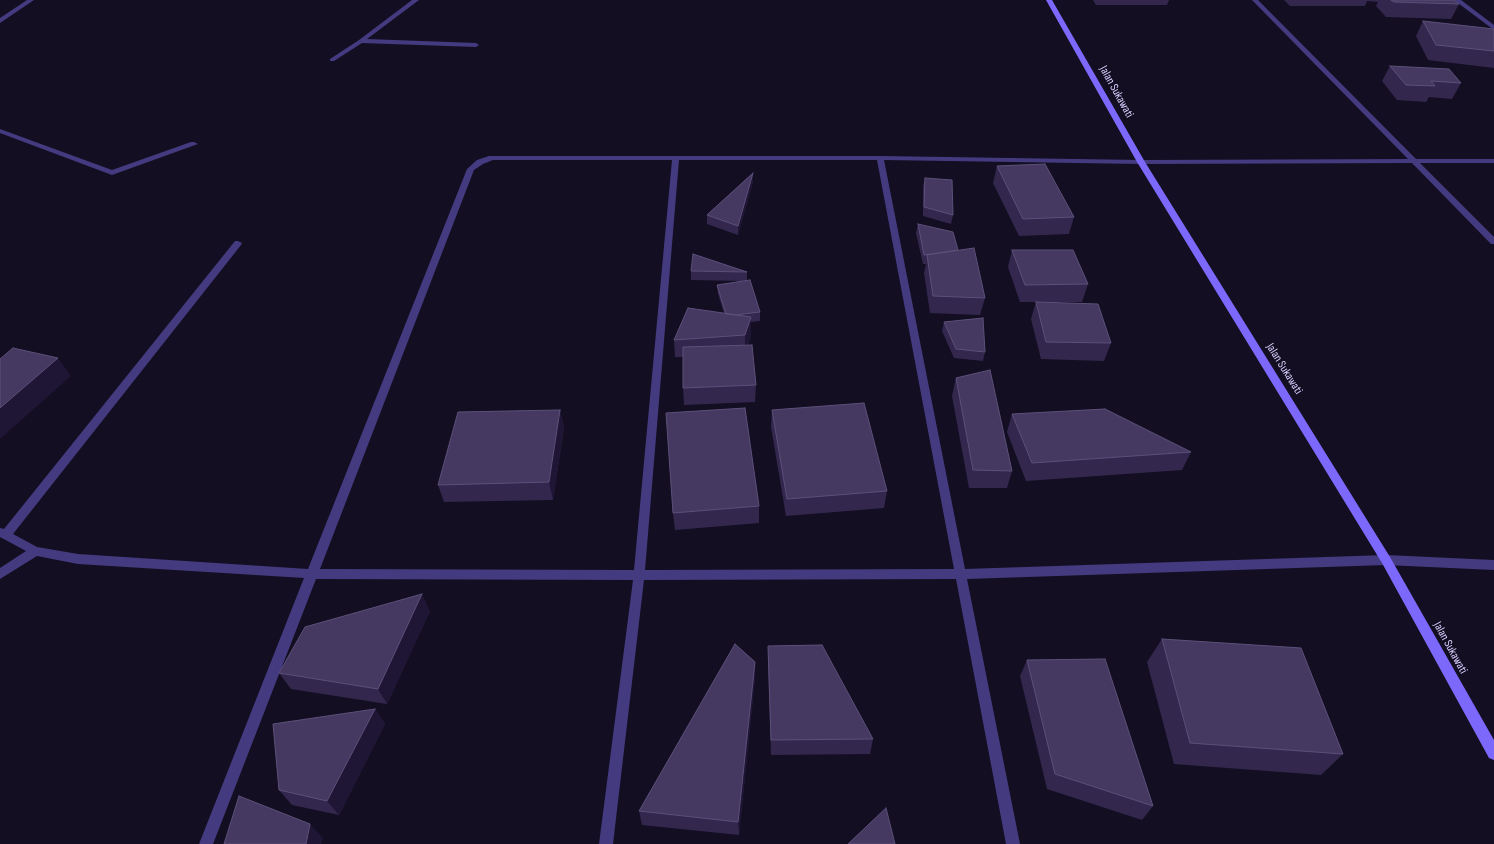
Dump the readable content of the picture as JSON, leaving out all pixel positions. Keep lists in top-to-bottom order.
{
  "streets": {
    "street": ["Jalan Sukawati"]
  }
}
